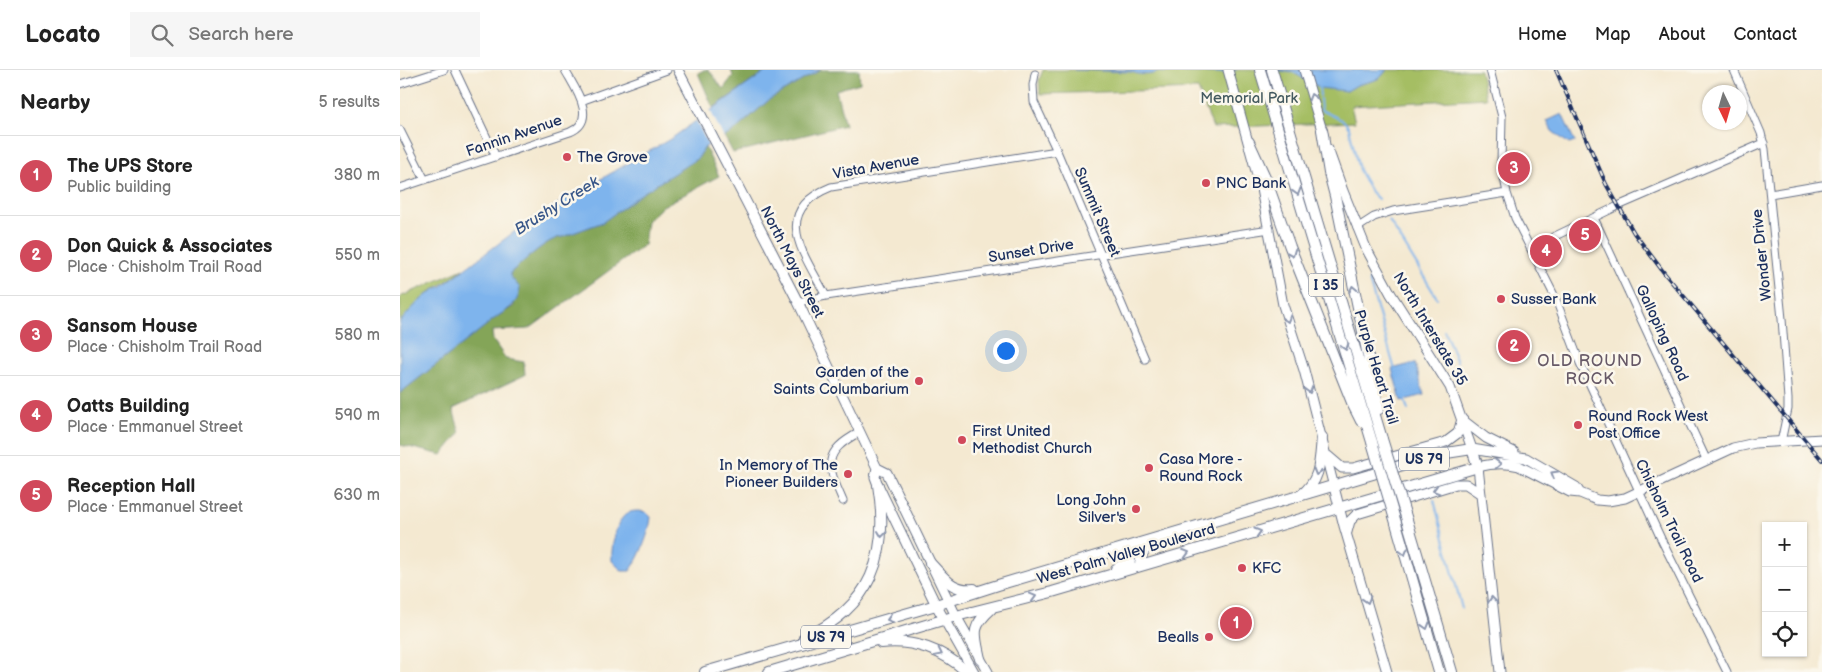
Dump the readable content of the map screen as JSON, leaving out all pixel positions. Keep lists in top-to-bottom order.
{
  "streets": {
    "highway": [
      "I 35",
      "North Interstate 35",
      "Purple Heart Trail",
      "US 79",
      "West Palm Valley Boulevard"
    ],
    "main road": ["North Mays Street"],
    "street": [
      "Fannin Avenue",
      "Vista Avenue",
      "Summit Street",
      "Sunset Drive",
      "Wonder Drive",
      "Galloping Road",
      "Chisholm Trail Road"
    ]
  },
  "crossings": [
    ["Vista Avenue", "Summit Street"],
    ["Vista Avenue", "Sunset Drive"],
    ["Summit Street", "Sunset Drive"],
    ["Sunset Drive", "North Mays Street"],
    ["North Mays Street", "West Palm Valley Boulevard"],
    ["North Interstate 35", "US 79"],
    ["North Interstate 35", "West Palm Valley Boulevard"],
    ["US 79", "West Palm Valley Boulevard"]
  ],
  "one_way": ["North Interstate 35"],
  "districts": ["OLD ROUND ROCK"],
  "water": ["Brushy Creek"],
  "parks": ["Memorial Park"],
  "places": [
    "The Grove",
    "PNC Bank",
    "Susser Bank",
    "Garden of the Saints Columbarium",
    "Round Rock West Post Office",
    "First United Methodist Church",
    "Casa More - Round Rock",
    "In Memory of The Pioneer Builders",
    "Long John Silver's",
    "KFC",
    "Bealls"
  ],
  "north": "bottom",
  "page": {
    "header": "Locato",
    "search": "Search here",
    "nav": [
      "Home",
      "Map",
      "About",
      "Contact"
    ],
    "heading": ["Nearby", "5 results"],
    "list": [
      {
        "mark": "1",
        "name": "The UPS Store",
        "note": "Public building",
        "value": "380 m"
      },
      {
        "mark": "2",
        "name": "Don Quick & Associates",
        "note": "Place · Chisholm Trail Road",
        "value": "550 m"
      },
      {
        "mark": "3",
        "name": "Sansom House",
        "note": "Place · Chisholm Trail Road",
        "value": "580 m"
      },
      {
        "mark": "4",
        "name": "Oatts Building",
        "note": "Place · Emmanuel Street",
        "value": "590 m"
      },
      {
        "mark": "5",
        "name": "Reception Hall",
        "note": "Place · Emmanuel Street",
        "value": "630 m"
      }
    ],
    "pins": [
      "3",
      "5",
      "4",
      "2",
      "1"
    ],
    "map_buttons": ["+", "−"]
  }
}
